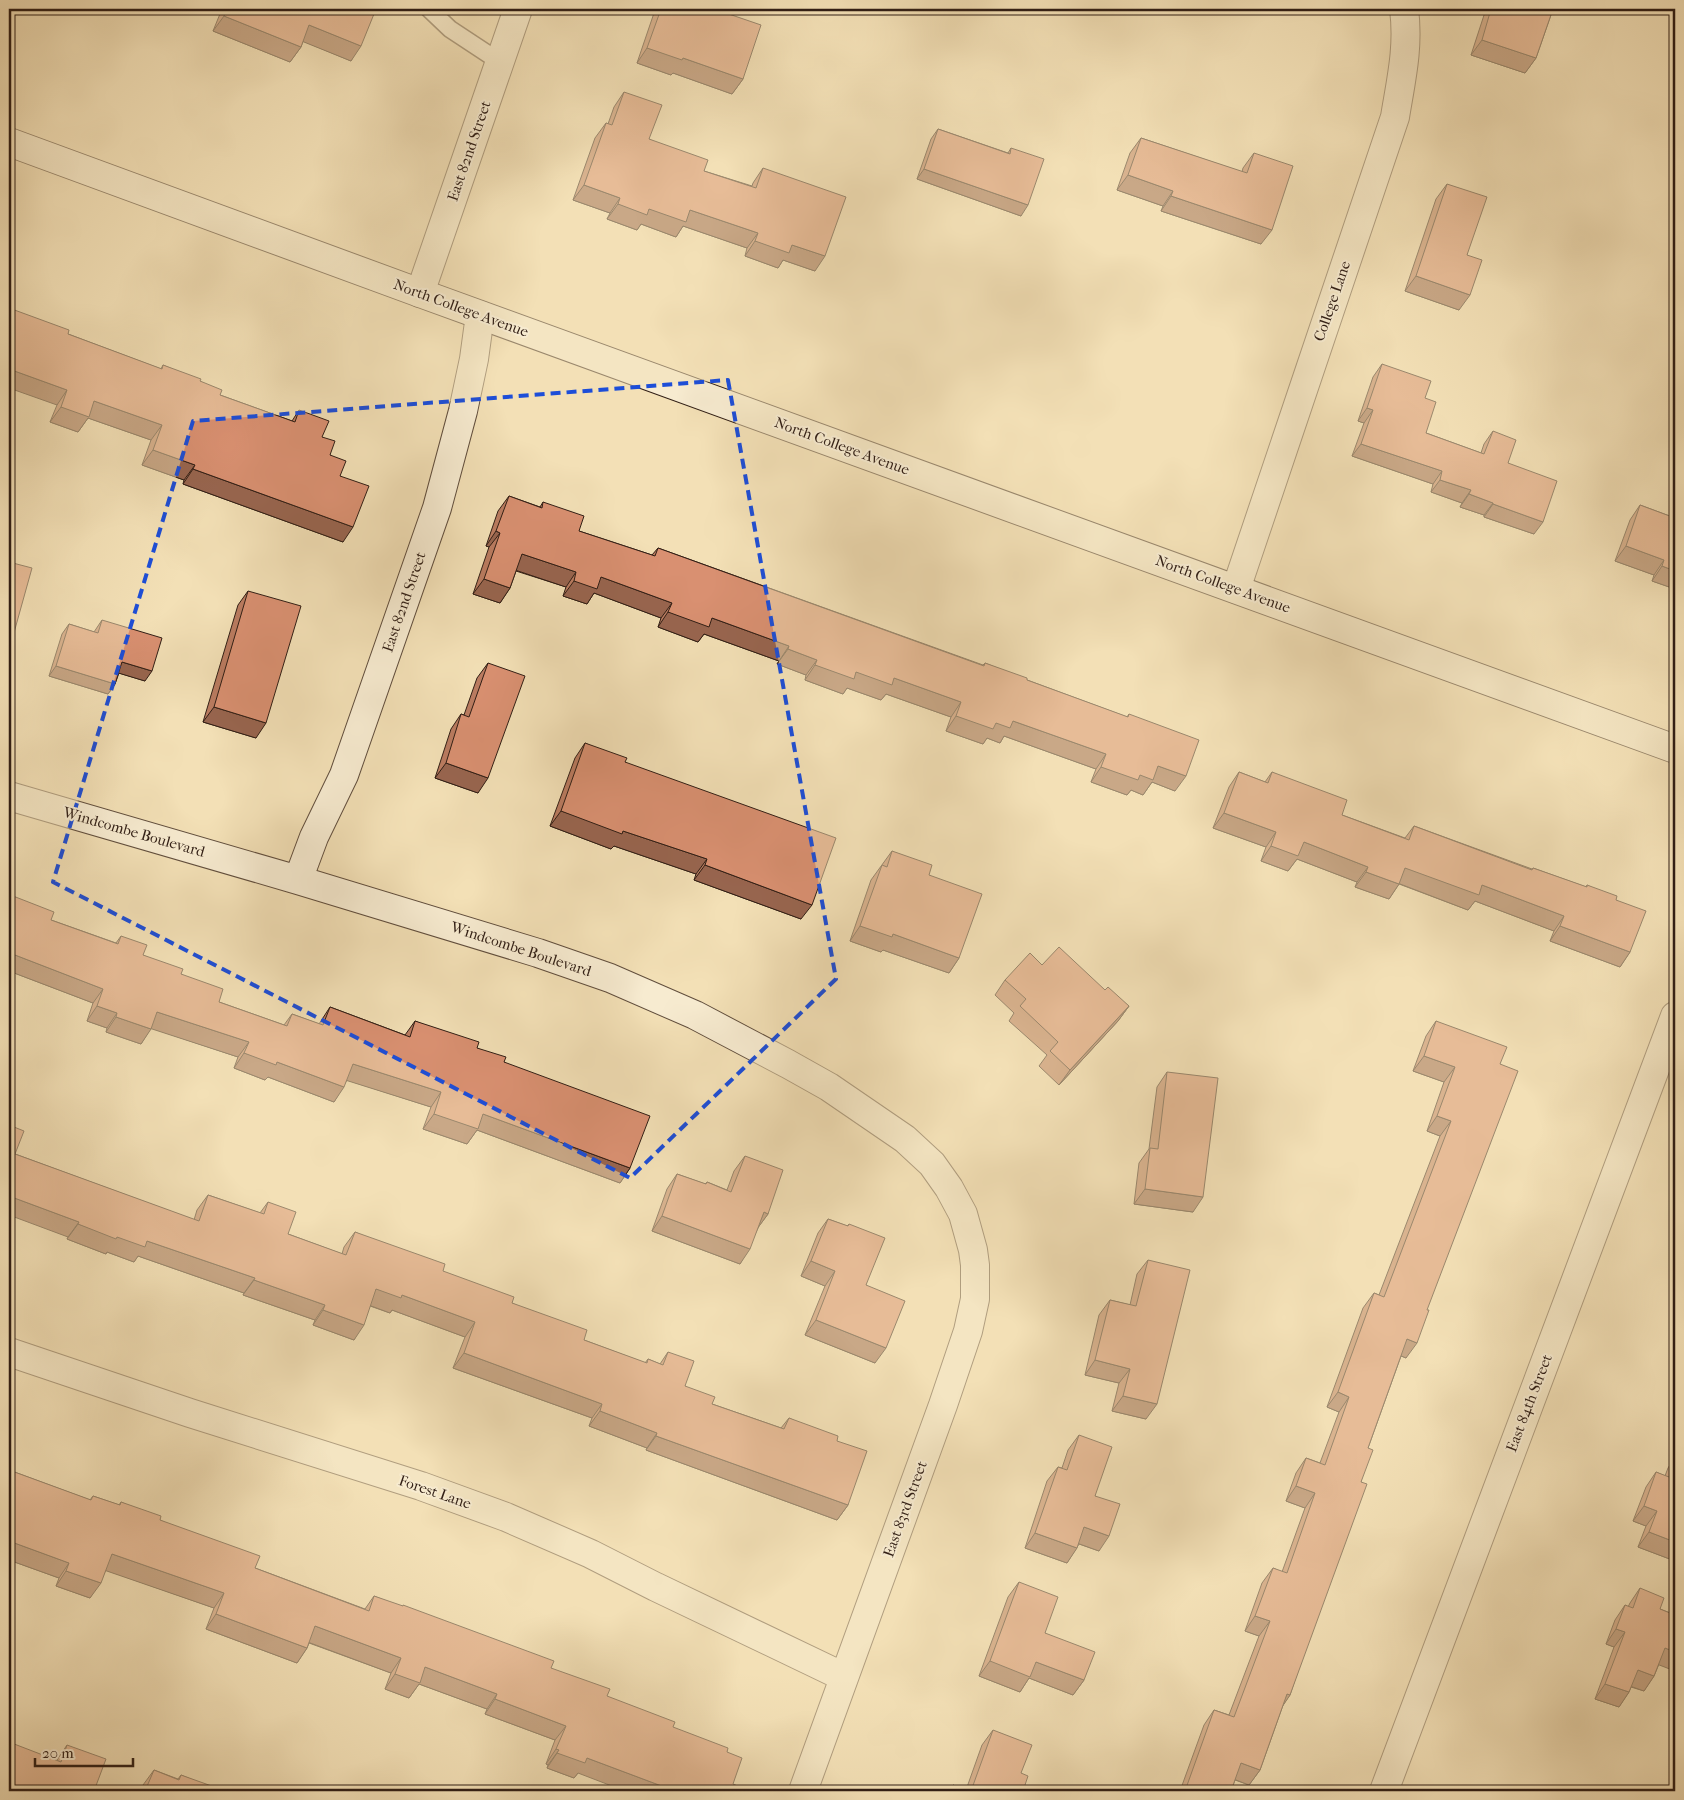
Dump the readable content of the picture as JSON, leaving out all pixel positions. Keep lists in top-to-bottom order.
{
  "streets": {
    "street": [
      "East 82nd Street",
      "College Lane",
      "North College Avenue",
      "Windcombe Boulevard",
      "East 84th Street",
      "Forest Lane",
      "East 83rd Street"
    ]
  },
  "crossings": [
    ["East 82nd Street", "North College Avenue"],
    ["East 82nd Street", "Windcombe Boulevard"],
    ["College Lane", "North College Avenue"],
    ["Windcombe Boulevard", "East 83rd Street"],
    ["Forest Lane", "East 83rd Street"]
  ],
  "scale_bar": "20 m"
}
